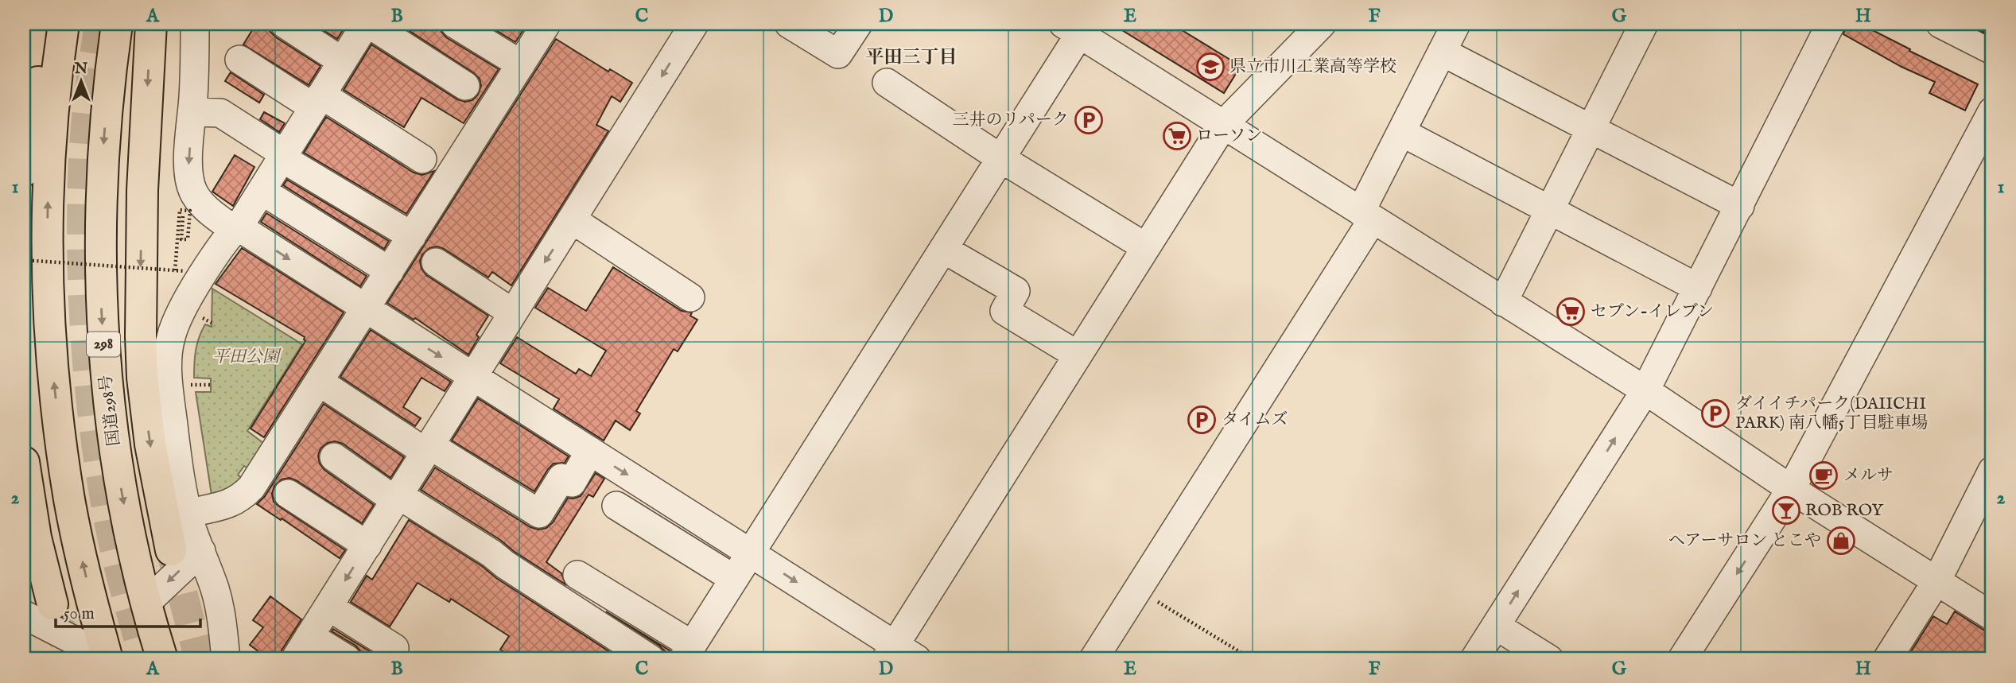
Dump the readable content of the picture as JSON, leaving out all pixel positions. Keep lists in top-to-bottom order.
{
  "streets": {
    "highway": ["298", "国道298号"]
  },
  "districts": ["平田三丁目"],
  "parks": ["平田公園"],
  "places": {
    "school or university": ["県立市川工業高等学校"],
    "parking": ["三井のリパーク", "ダイイチパーク(DAIICHI PARK) 南八幡5丁目駐車場", "タイムズ"],
    "supermarket": ["ローソン", "セブン-イレブン"],
    "cafe": ["メルサ"],
    "bar": ["ROB ROY"],
    "shop": ["ヘアーサロン とこや"]
  },
  "scale_bar": "50 m",
  "north": "top",
  "grid": {
    "columns": [
      "A",
      "B",
      "C",
      "D",
      "E",
      "F",
      "G",
      "H"
    ],
    "rows": ["1", "2"]
  }
}
